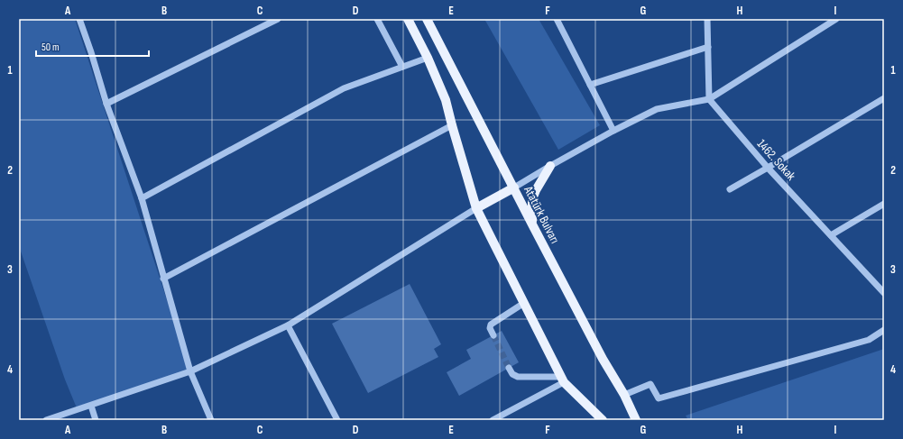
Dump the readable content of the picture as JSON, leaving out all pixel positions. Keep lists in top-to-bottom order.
{
  "streets": {
    "main road": ["Atatürk Bulvarı"],
    "street": ["1462. Sokak"]
  },
  "scale_bar": "50 m",
  "grid": {
    "columns": [
      "A",
      "B",
      "C",
      "D",
      "E",
      "F",
      "G",
      "H",
      "I"
    ],
    "rows": [
      "1",
      "2",
      "3",
      "4"
    ]
  }
}
